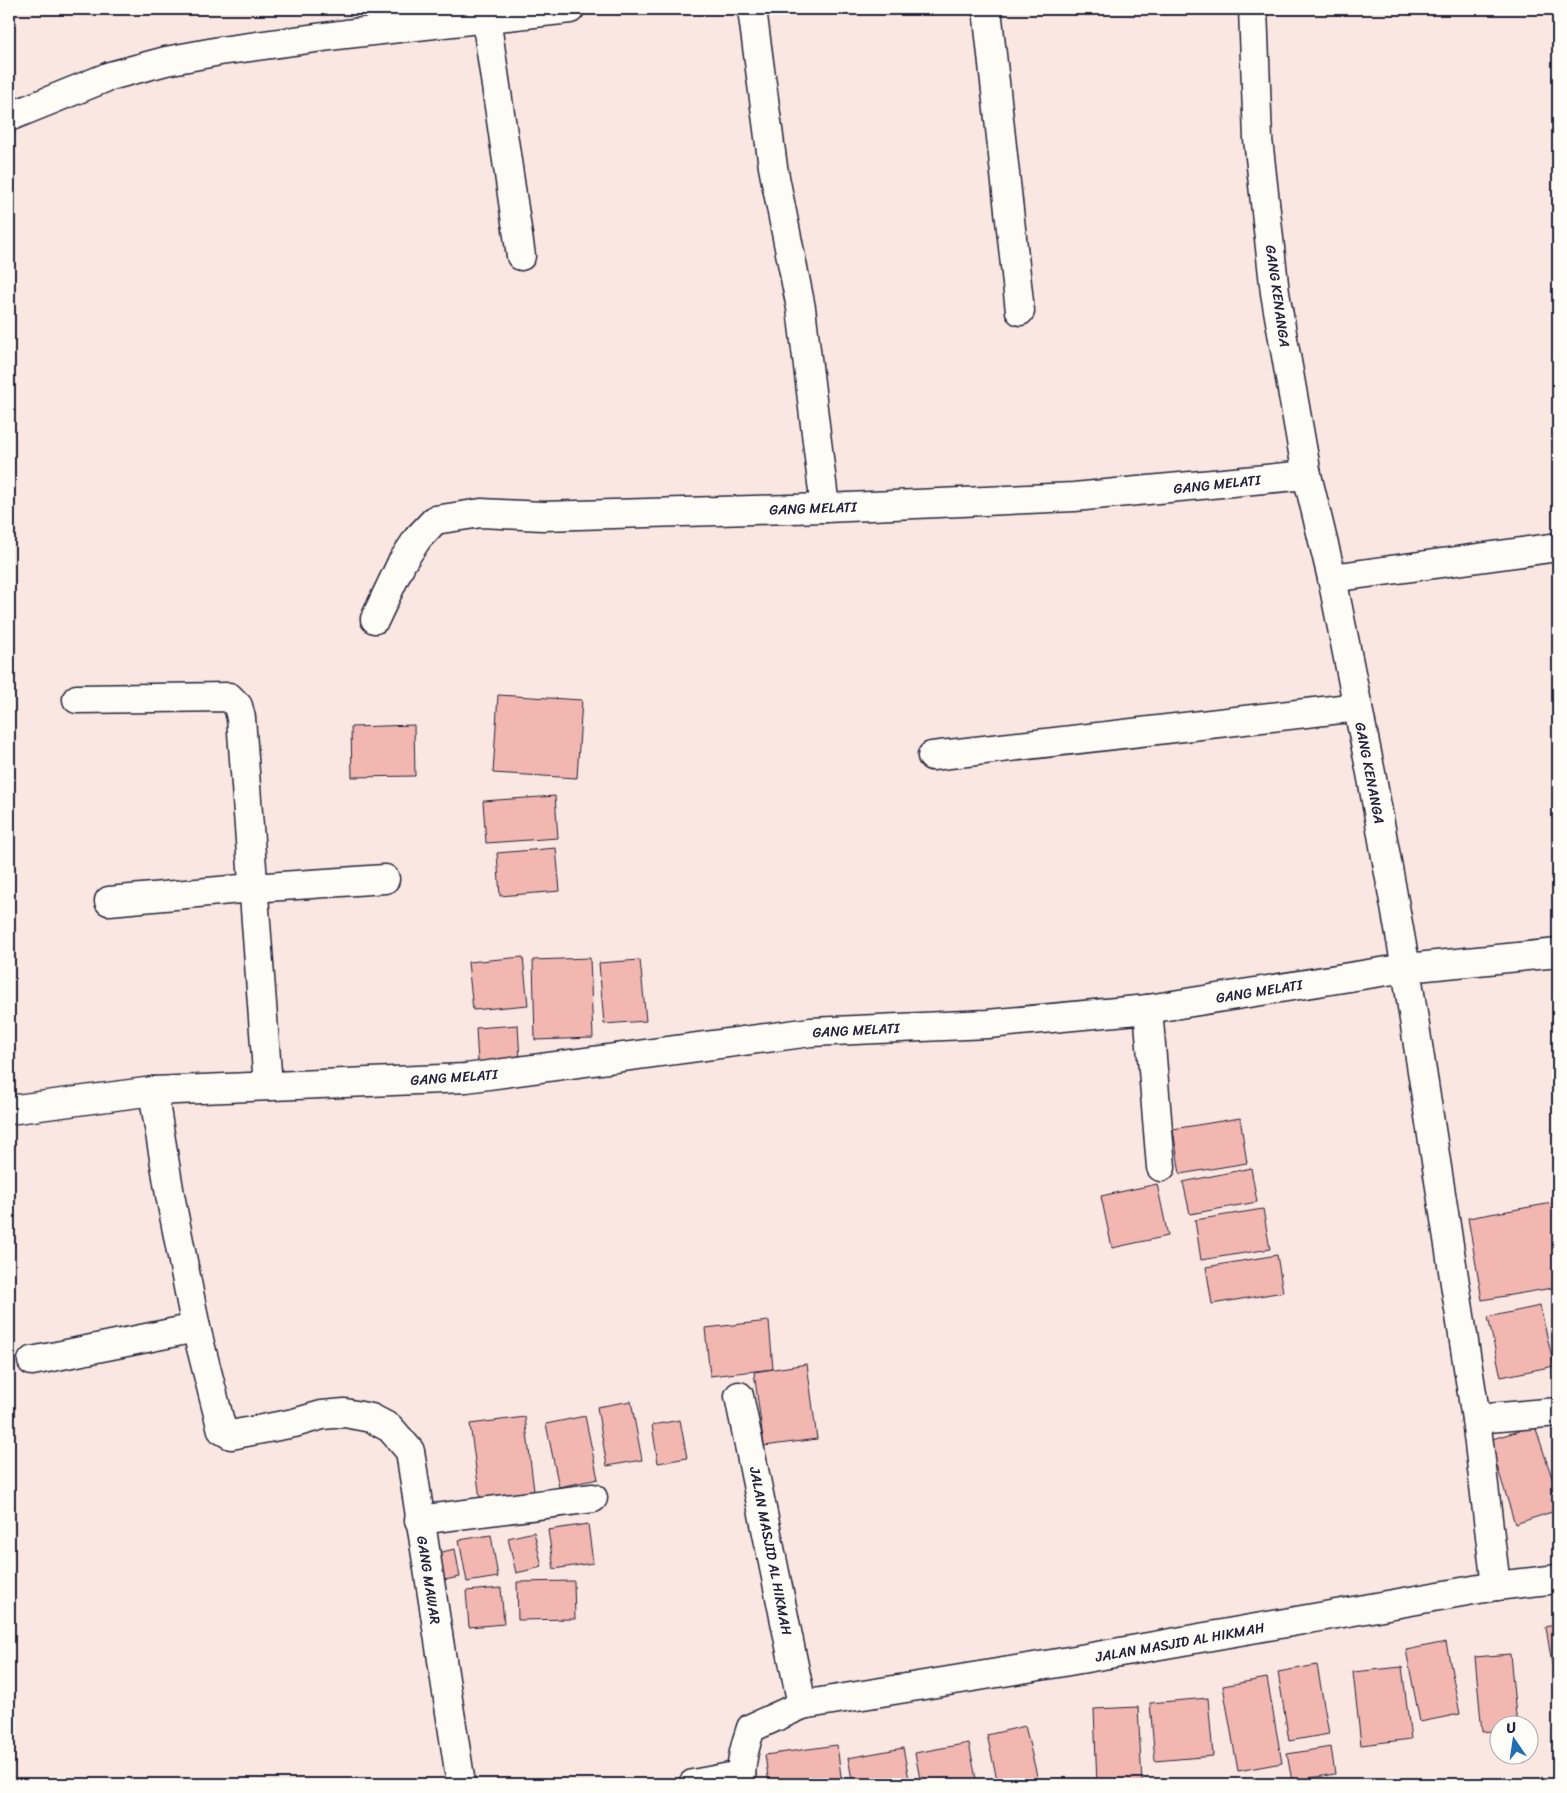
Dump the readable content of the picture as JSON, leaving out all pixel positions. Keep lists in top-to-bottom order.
{
  "streets": {
    "street": [
      "GANG KENANGA",
      "GANG MELATI",
      "JALAN MASJID AL HIKMAH",
      "GANG MAWAR"
    ]
  },
  "crossings": [
    ["GANG KENANGA", "GANG MELATI"],
    ["GANG KENANGA", "JALAN MASJID AL HIKMAH"]
  ],
  "north": "top"
}
